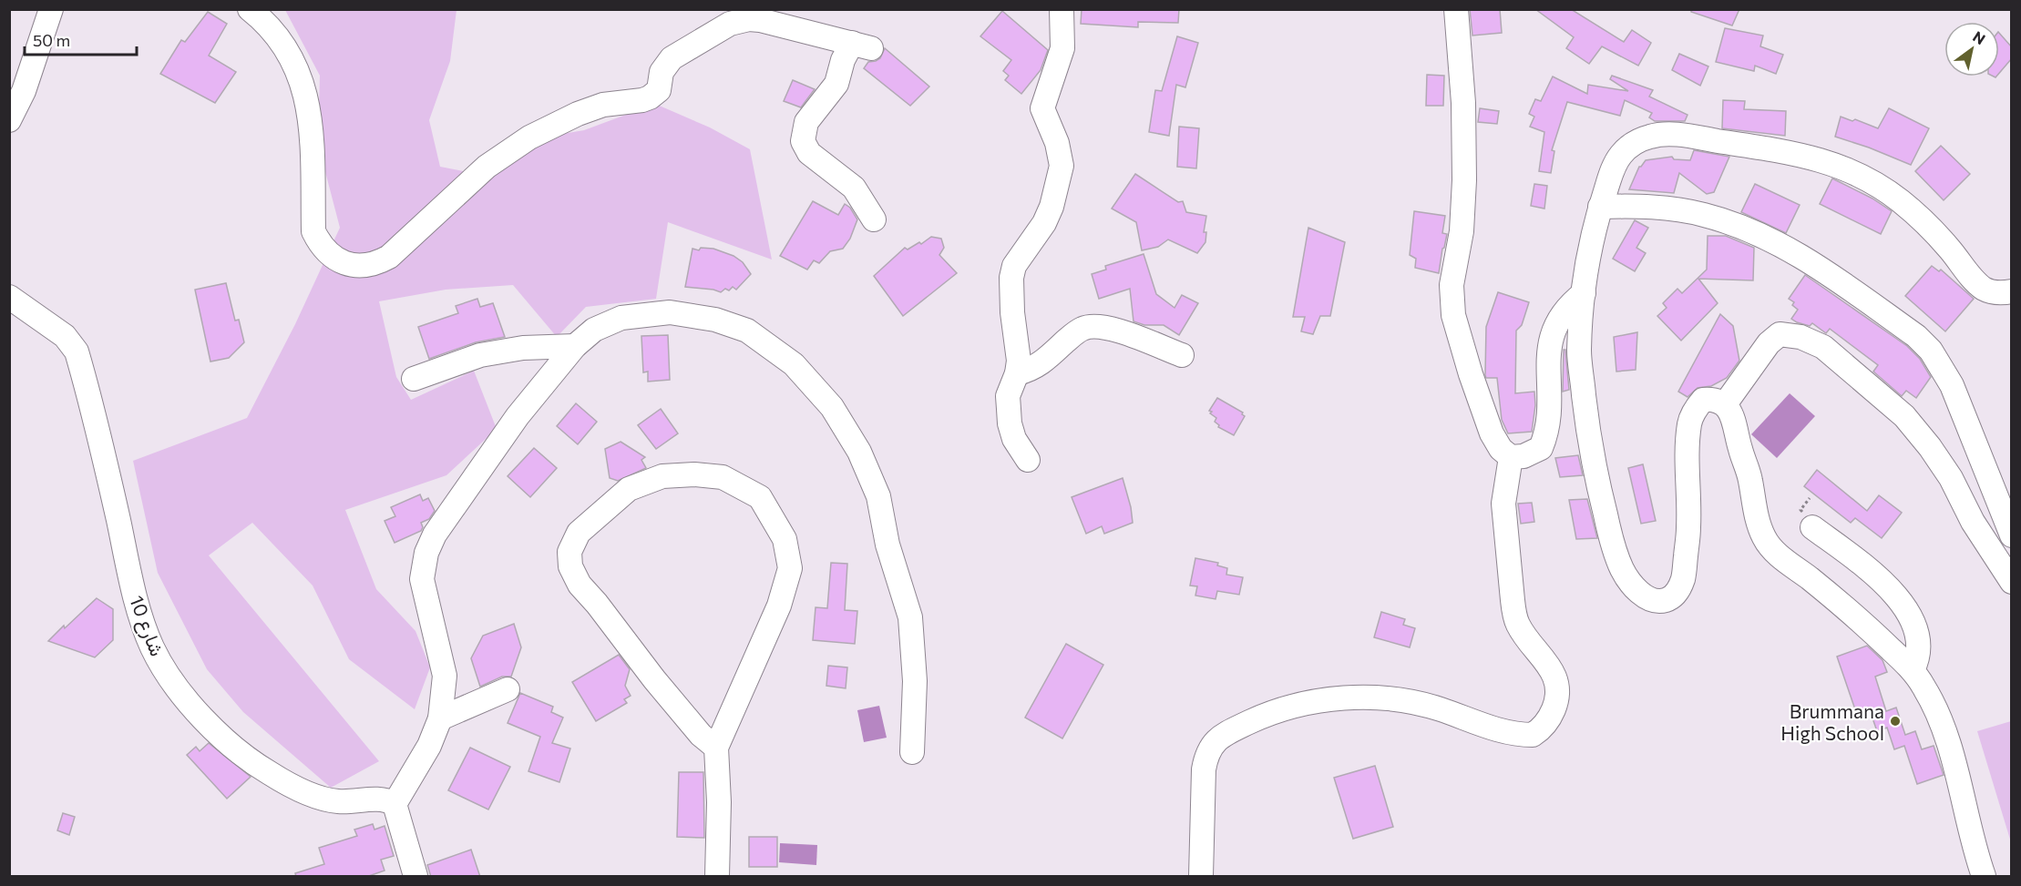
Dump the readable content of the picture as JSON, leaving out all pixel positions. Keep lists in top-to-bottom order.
{
  "streets": {
    "street": ["شارع 10"]
  },
  "places": ["Brummana High School"],
  "scale_bar": "50 m",
  "north": "top right"
}
